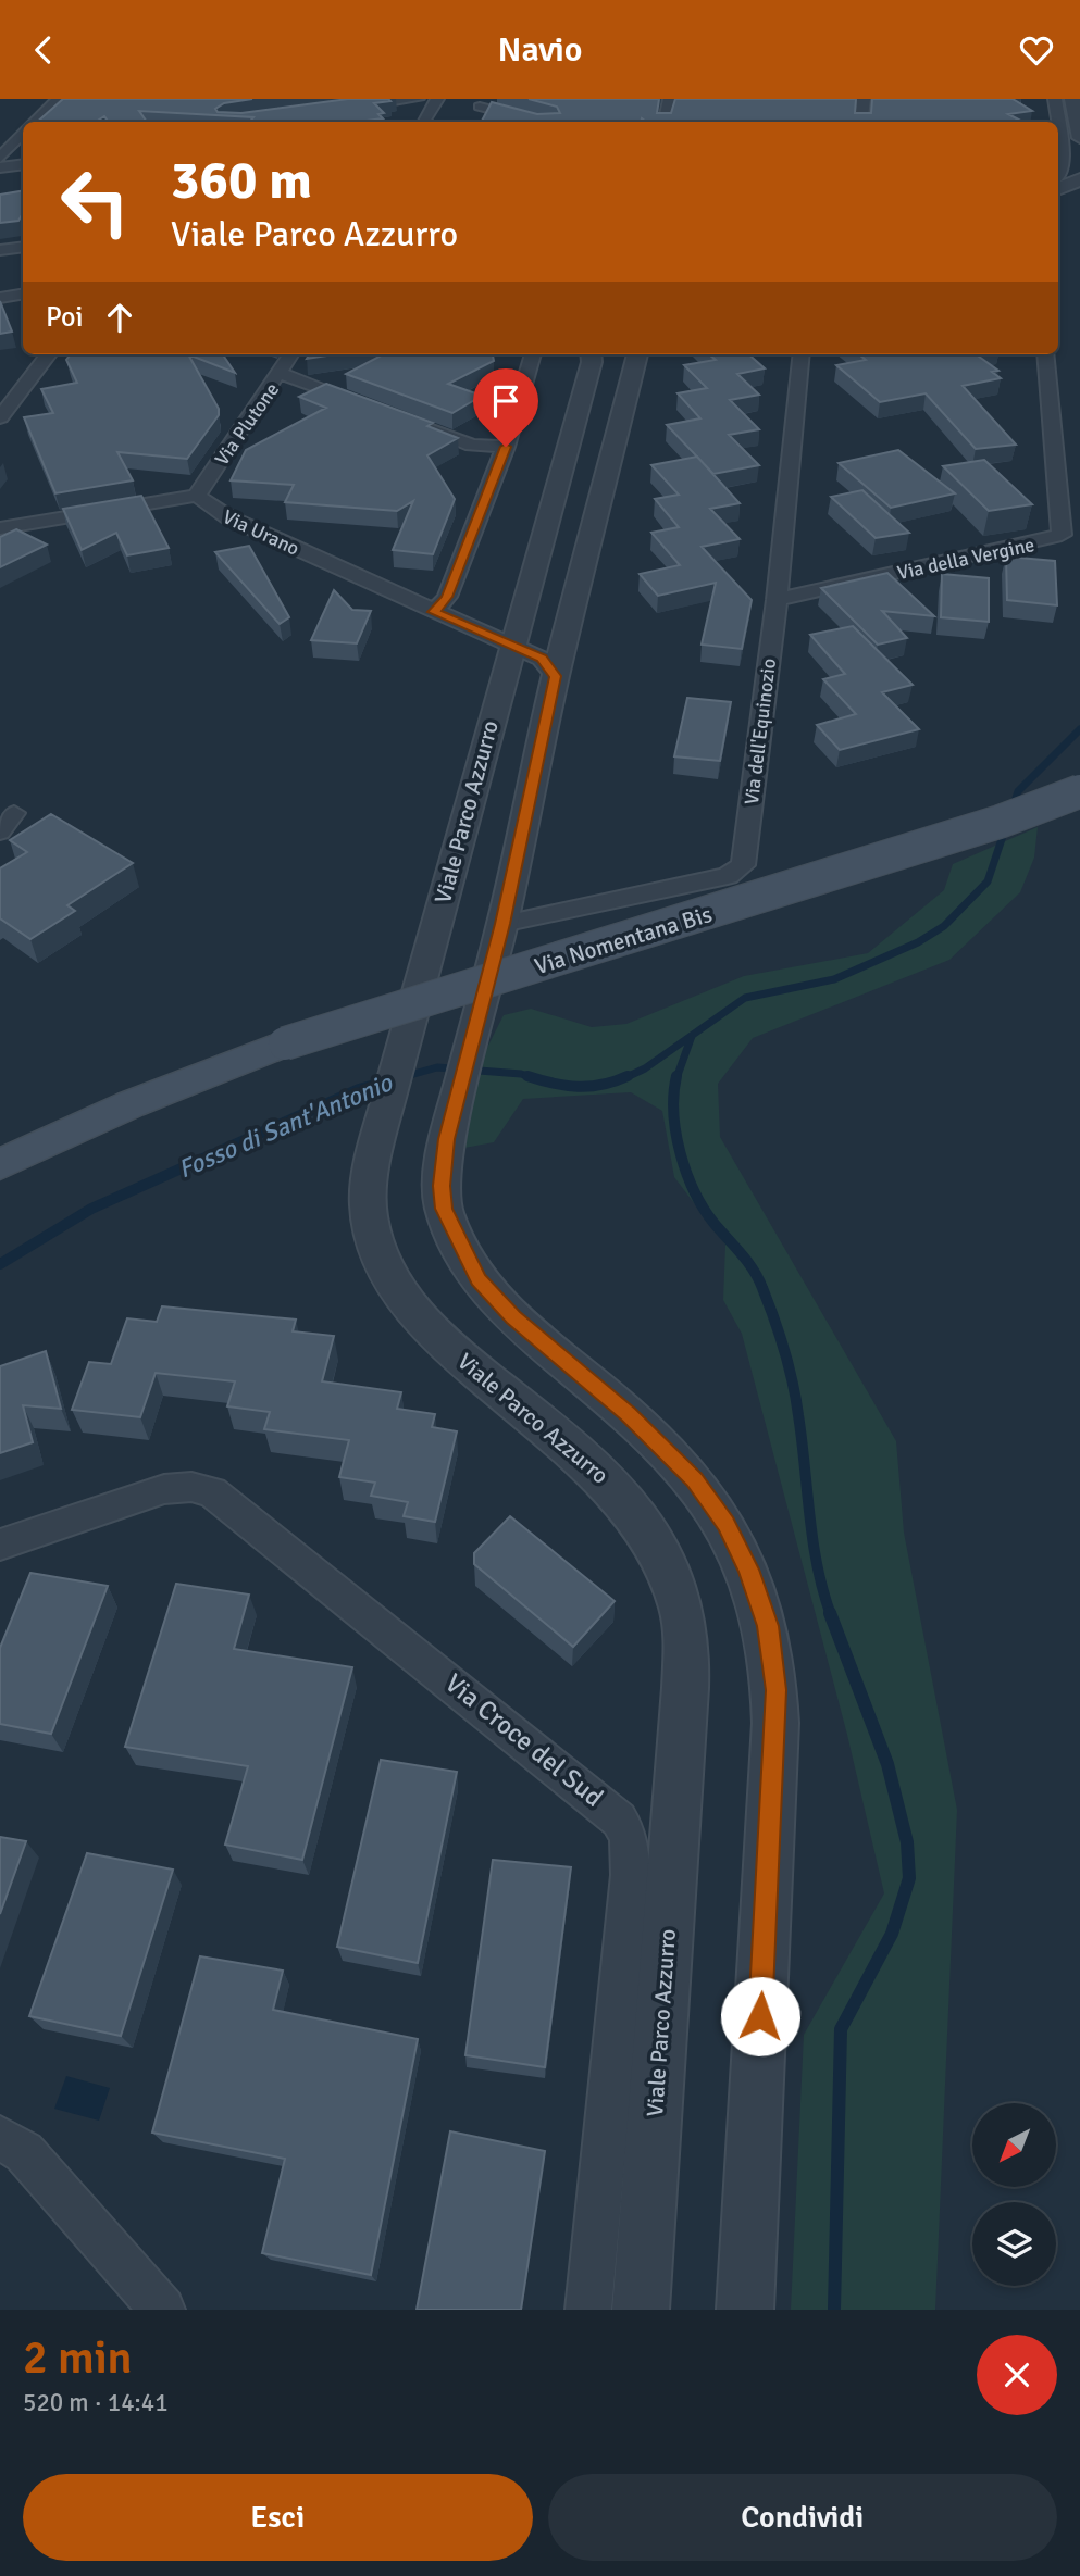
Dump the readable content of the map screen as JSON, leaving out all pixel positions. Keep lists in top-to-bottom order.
{
  "streets": {
    "main road": ["Via Nomentana Bis"],
    "street": [
      "Via Plutone",
      "Via Urano",
      "Via della Vergine",
      "Via dell'Equinozio",
      "Viale Parco Azzurro",
      "Via Croce del Sud"
    ]
  },
  "crossings": [
    ["Via Plutone", "Via Urano"],
    ["Via Urano", "Viale Parco Azzurro"],
    ["Via della Vergine", "Via dell'Equinozio"]
  ],
  "water": ["Fosso di Sant'Antonio"],
  "north": "bottom left",
  "page": {
    "header": "Navio",
    "turn": ["360 m", "Viale Parco Azzurro"],
    "then": "Poi",
    "heading": ["2 min", "520 m · 14:41"],
    "buttons": ["Esci", "Condividi"]
  }
}
